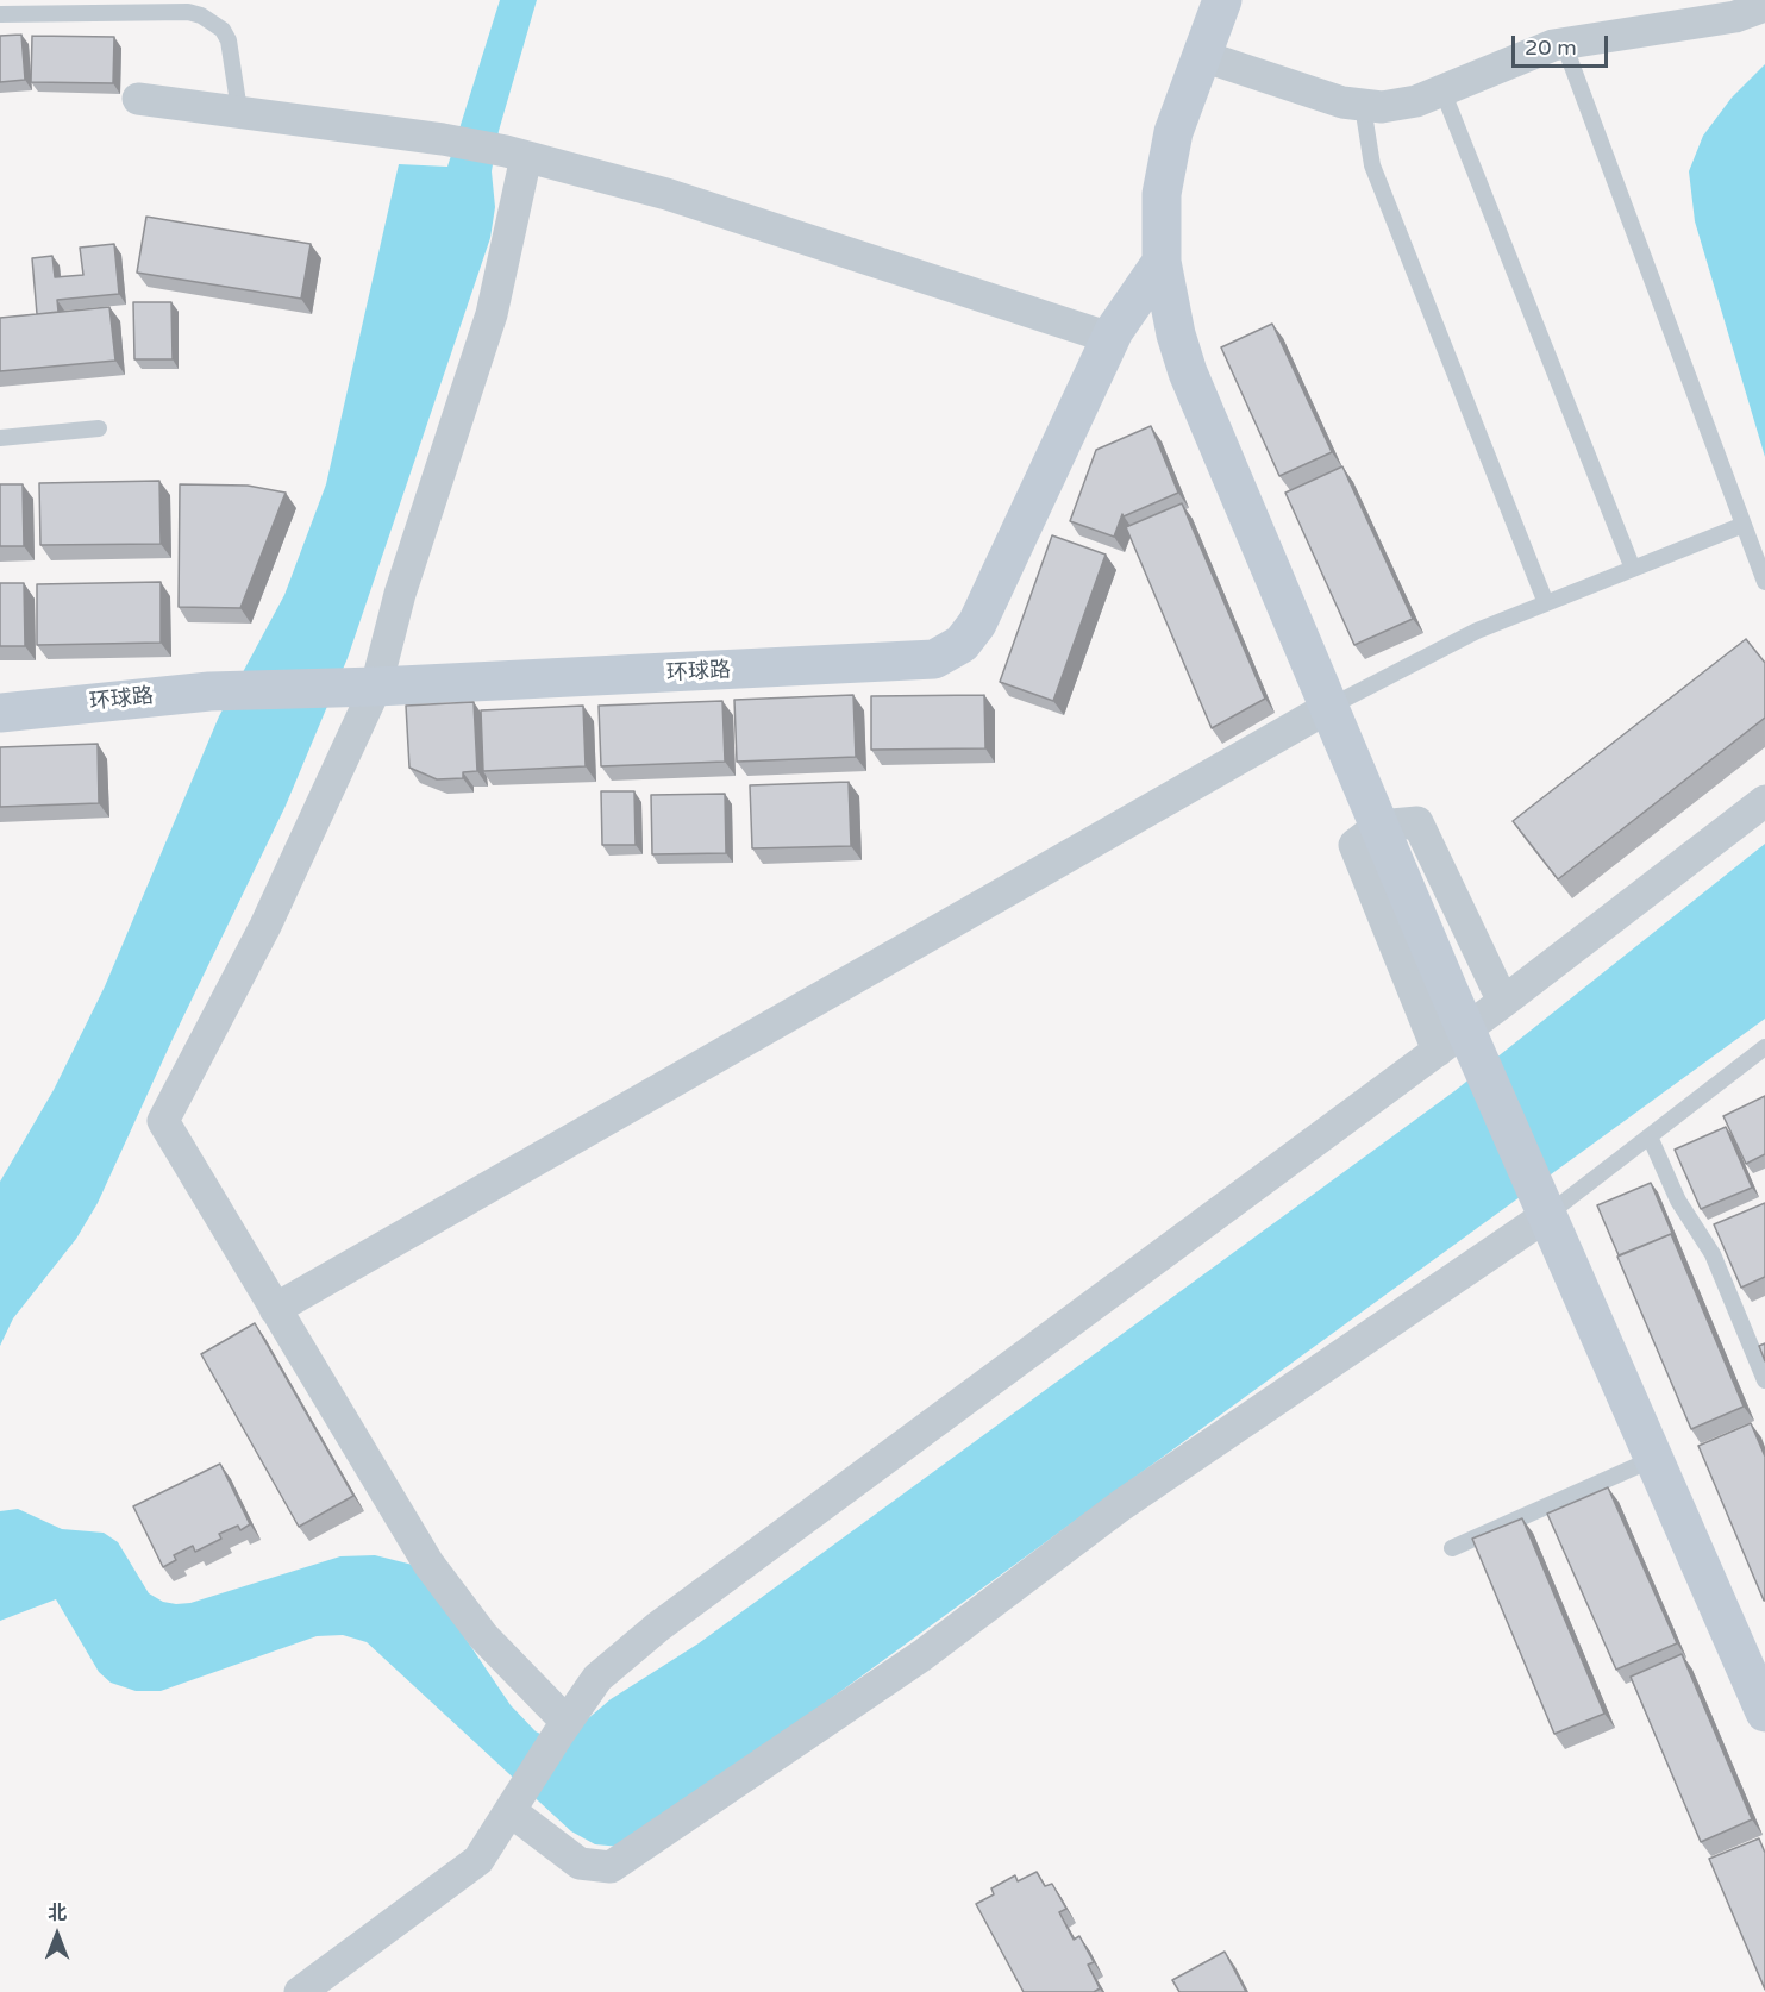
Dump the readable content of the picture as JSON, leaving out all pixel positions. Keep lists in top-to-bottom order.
{
  "streets": {
    "main road": ["环球路"]
  },
  "scale_bar": "20 m",
  "north": "top"
}
